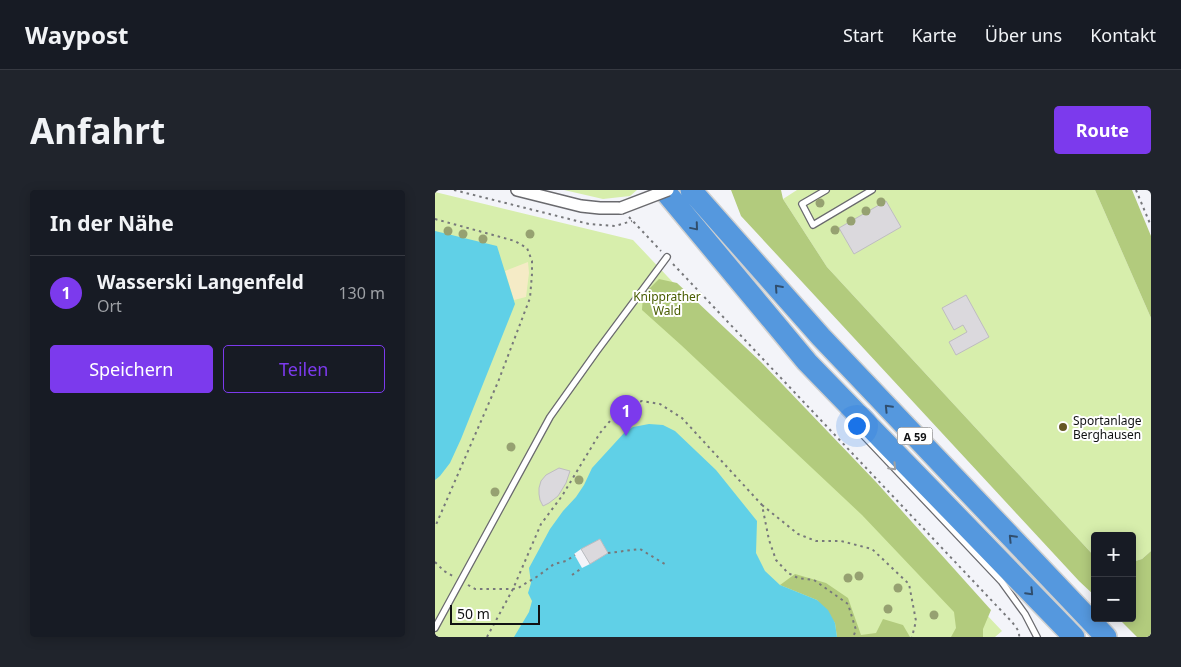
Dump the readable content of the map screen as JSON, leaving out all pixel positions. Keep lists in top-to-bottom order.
{
  "streets": {
    "highway": ["A 59"]
  },
  "parks": ["Knipprather Wald"],
  "places": ["Sportanlage Berghausen"],
  "scale_bar": "50 m",
  "page": {
    "header": "Waypost",
    "nav": [
      "Start",
      "Karte",
      "Über uns",
      "Kontakt"
    ],
    "buttons": [
      "Route",
      ["Speichern", "Teilen"]
    ],
    "title": "Anfahrt",
    "heading": "In der Nähe",
    "list": [
      {
        "mark": "1",
        "name": "Wasserski Langenfeld",
        "note": "Ort",
        "value": "130 m"
      }
    ],
    "pins": "1",
    "map_buttons": ["+", "−"],
    "scale": "50 m"
  }
}
